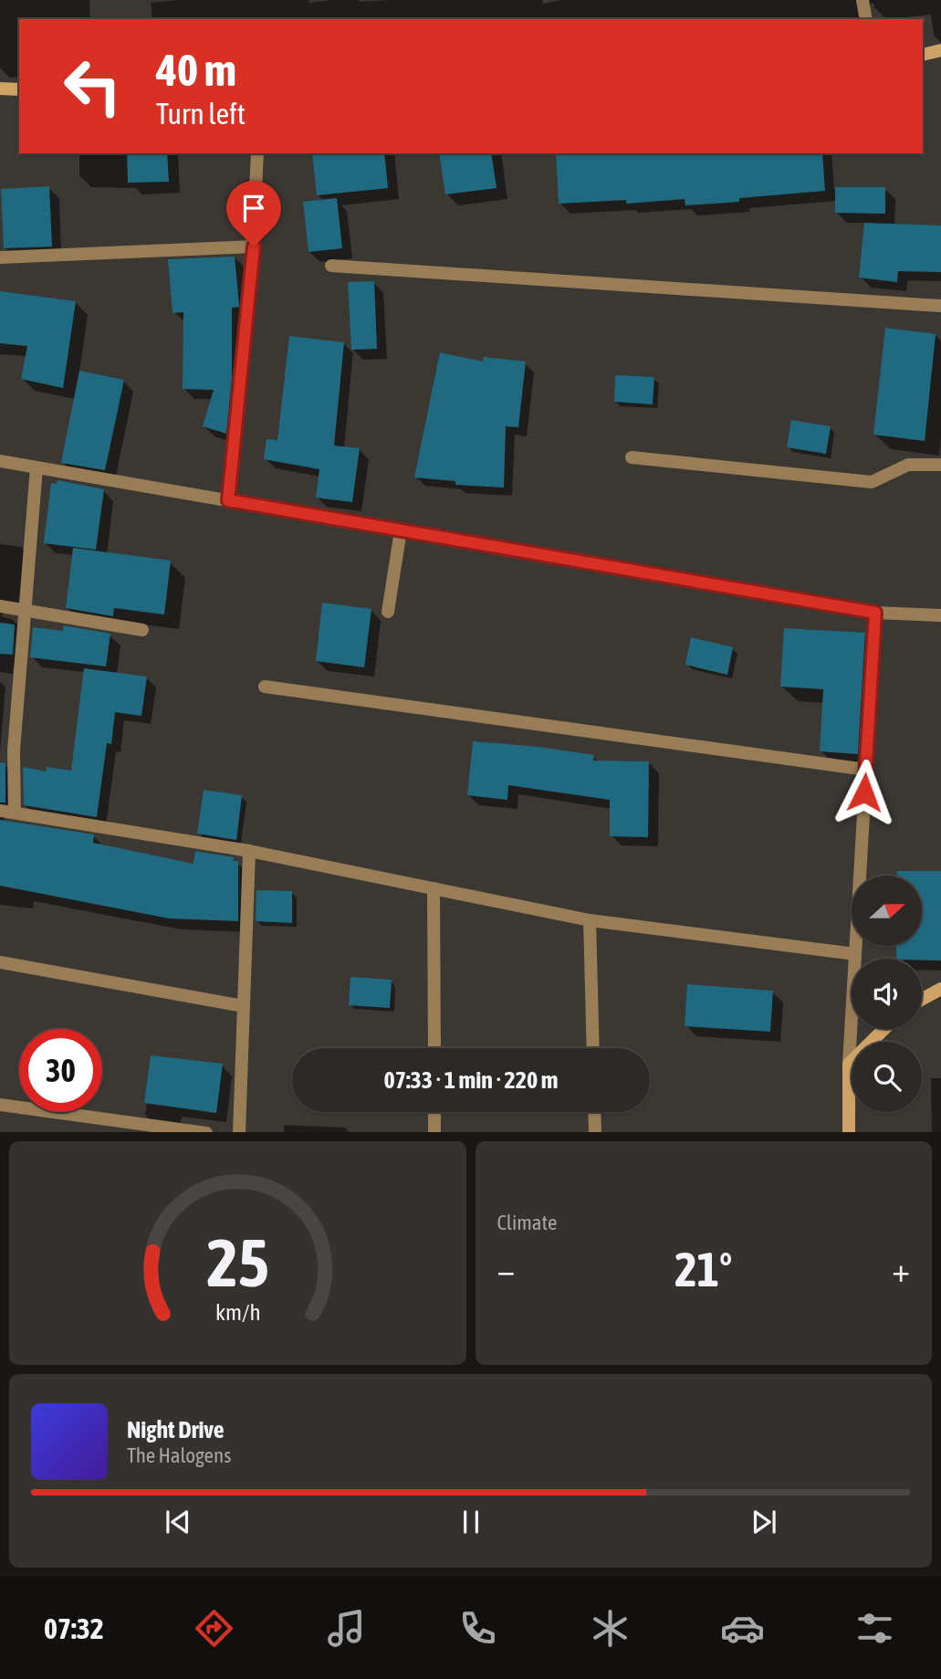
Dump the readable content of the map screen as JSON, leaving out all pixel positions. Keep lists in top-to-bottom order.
{
  "north": "right",
  "page": {
    "turn": ["40 m", "Turn left"],
    "limit": "30",
    "trip": "07:33 · 1 min · 220 m",
    "tile": "Climate",
    "heat": ["−", "21°", "+"],
    "song": ["Night Drive", "The Halogens"],
    "tabs": "07:32",
    "gauge": ["25", "km/h"]
  }
}
